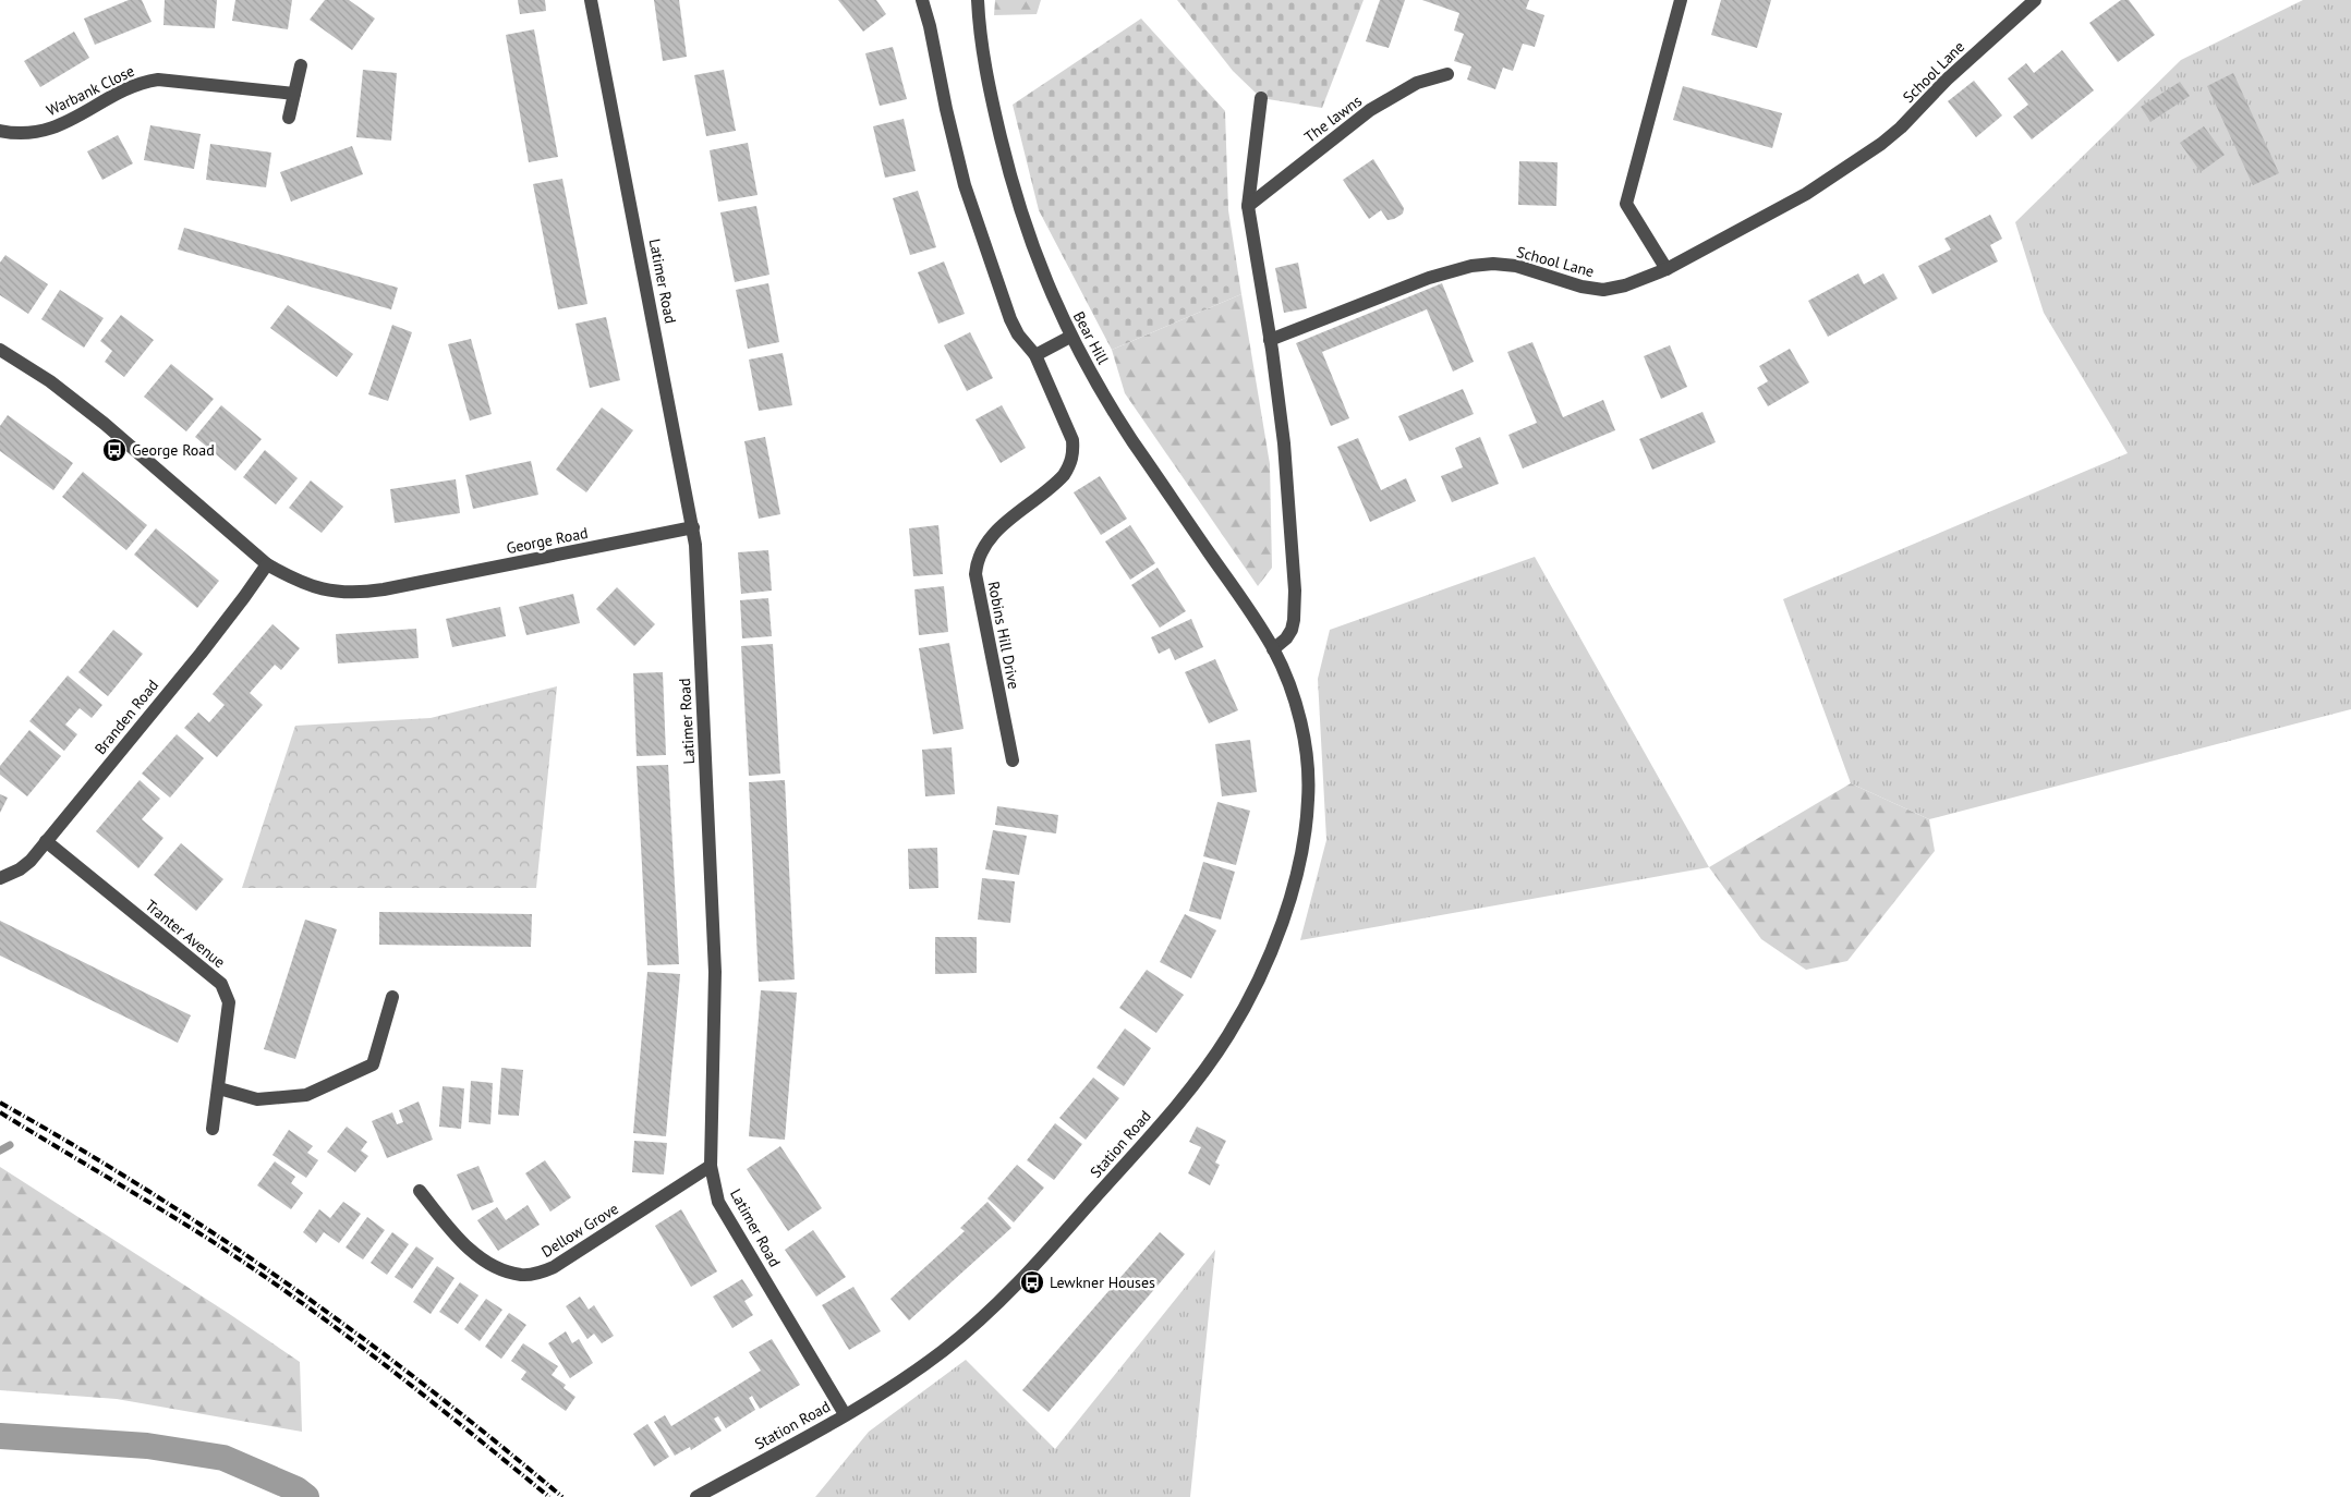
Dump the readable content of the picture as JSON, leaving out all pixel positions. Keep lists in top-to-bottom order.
{
  "streets": {
    "street": [
      "School Lane",
      "Warbank Close",
      "The lawns",
      "Latimer Road",
      "Bear Hill",
      "George Road",
      "Robins Hill Drive",
      "Branden Road",
      "Tranter Avenue",
      "Station Road",
      "Dellow Grove"
    ]
  },
  "crossings": [
    ["Latimer Road", "George Road"],
    ["Latimer Road", "Station Road"],
    ["Latimer Road", "Dellow Grove"],
    ["Bear Hill", "Station Road"],
    ["George Road", "Branden Road"],
    ["Branden Road", "Tranter Avenue"]
  ],
  "places": {
    "bus stop": ["George Road", "Lewkner Houses"]
  }
}
